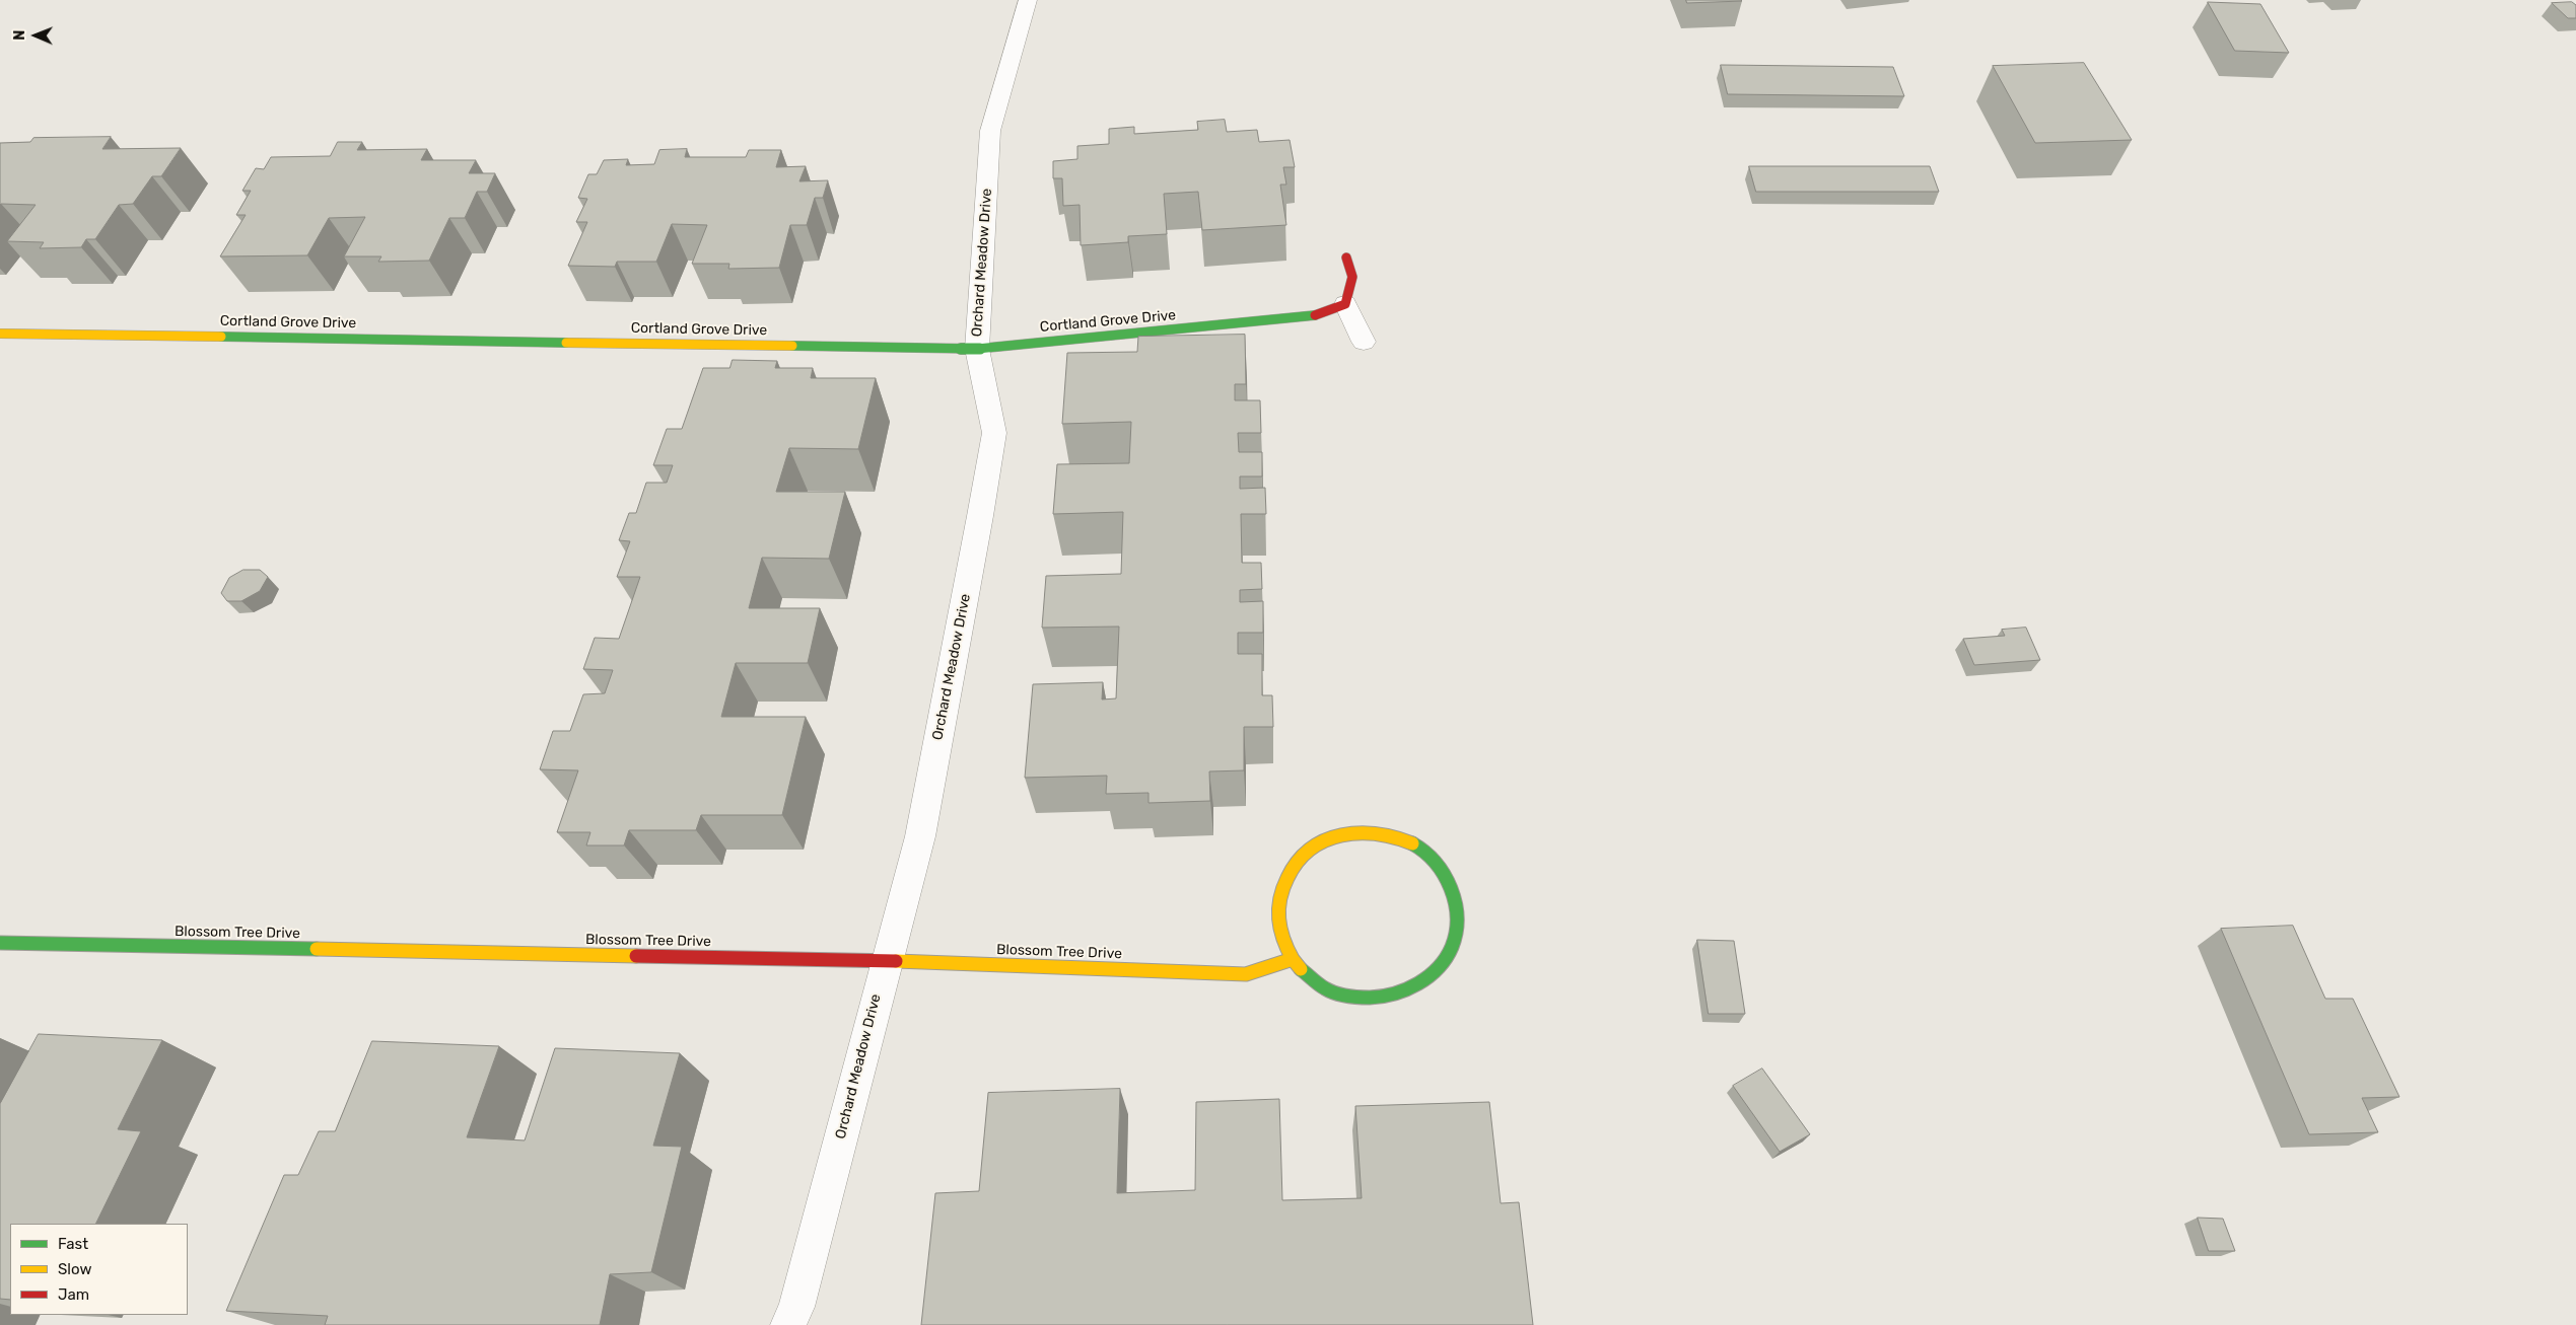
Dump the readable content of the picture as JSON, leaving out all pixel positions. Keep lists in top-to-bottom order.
{
  "streets": {
    "street": ["Orchard Meadow Drive", "Cortland Grove Drive", "Blossom Tree Drive"]
  },
  "crossings": [
    ["Orchard Meadow Drive", "Cortland Grove Drive"],
    ["Orchard Meadow Drive", "Blossom Tree Drive"]
  ],
  "legend": ["Fast", "Slow", "Jam"],
  "north": "left"
}
